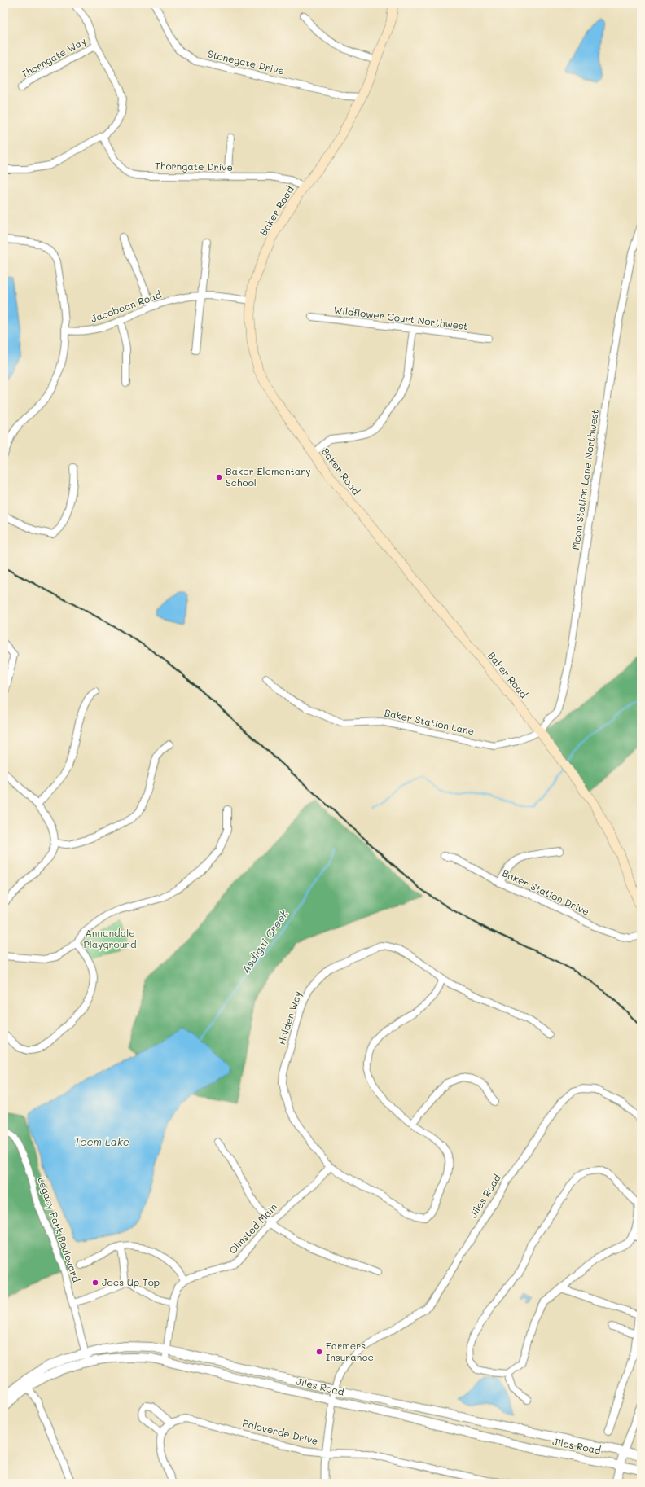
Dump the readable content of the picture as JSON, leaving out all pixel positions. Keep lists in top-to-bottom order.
{
  "streets": {
    "main road": ["Baker Road"],
    "street": [
      "Thorngate Way",
      "Stonegate Drive",
      "Thorngate Drive",
      "Jacobean Road",
      "Wildflower Court Northwest",
      "Moon Station Lane Northwest",
      "Baker Station Lane",
      "Baker Station Drive",
      "Holden Way",
      "Jiles Road",
      "Olmsted Main",
      "Legacy Park Boulevard",
      "Paloverde Drive"
    ]
  },
  "crossings": [
    ["Stonegate Drive", "Baker Road"],
    ["Thorngate Drive", "Baker Road"],
    ["Baker Road", "Jacobean Road"],
    ["Baker Road", "Moon Station Lane Northwest"],
    ["Baker Road", "Baker Station Lane"],
    ["Moon Station Lane Northwest", "Baker Station Lane"],
    ["Holden Way", "Olmsted Main"],
    ["Jiles Road", "Olmsted Main"],
    ["Jiles Road", "Legacy Park Boulevard"]
  ],
  "water": ["Asdigai Creek", "Teem Lake"],
  "parks": ["Annandale Playground"],
  "places": ["Baker Elementary School", "Joes Up Top", "Farmers Insurance"]
}
